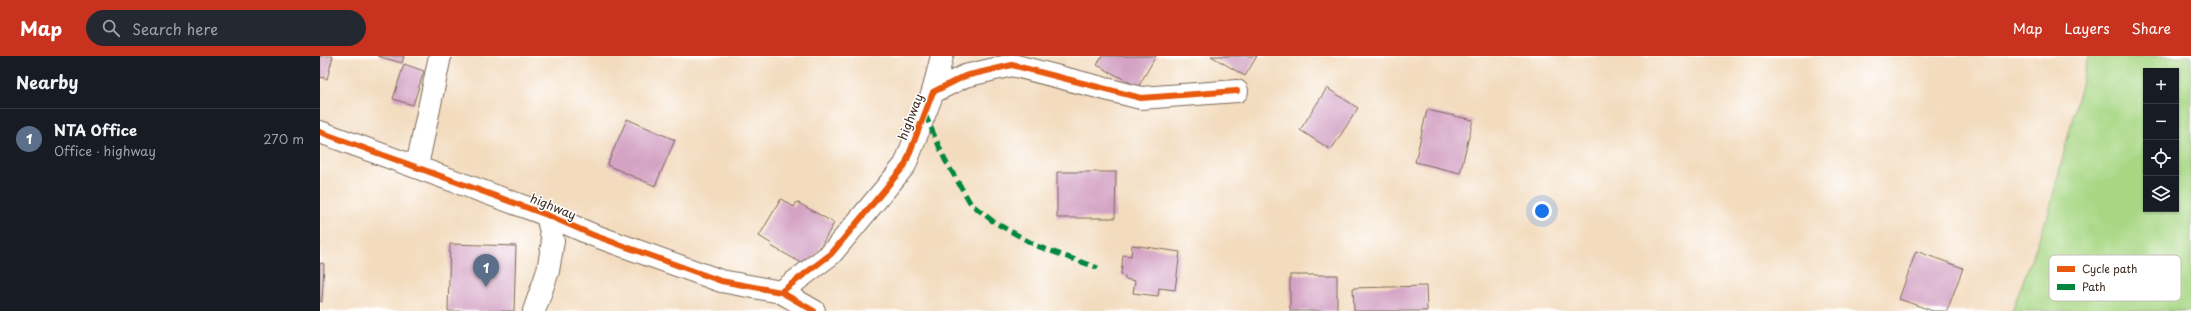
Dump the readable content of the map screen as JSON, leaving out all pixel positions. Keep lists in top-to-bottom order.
{
  "streets": {
    "street": ["highway"]
  },
  "legend": ["Cycle path", "Path"],
  "page": {
    "header": "Map",
    "search": "Search here",
    "nav": ["Map", "Layers", "Share"],
    "heading": "Nearby",
    "map_buttons": ["+", "−"],
    "list": [
      {
        "mark": "1",
        "name": "NTA Office",
        "note": "Office · highway",
        "value": "270 m"
      }
    ],
    "pins": "1"
  }
}
